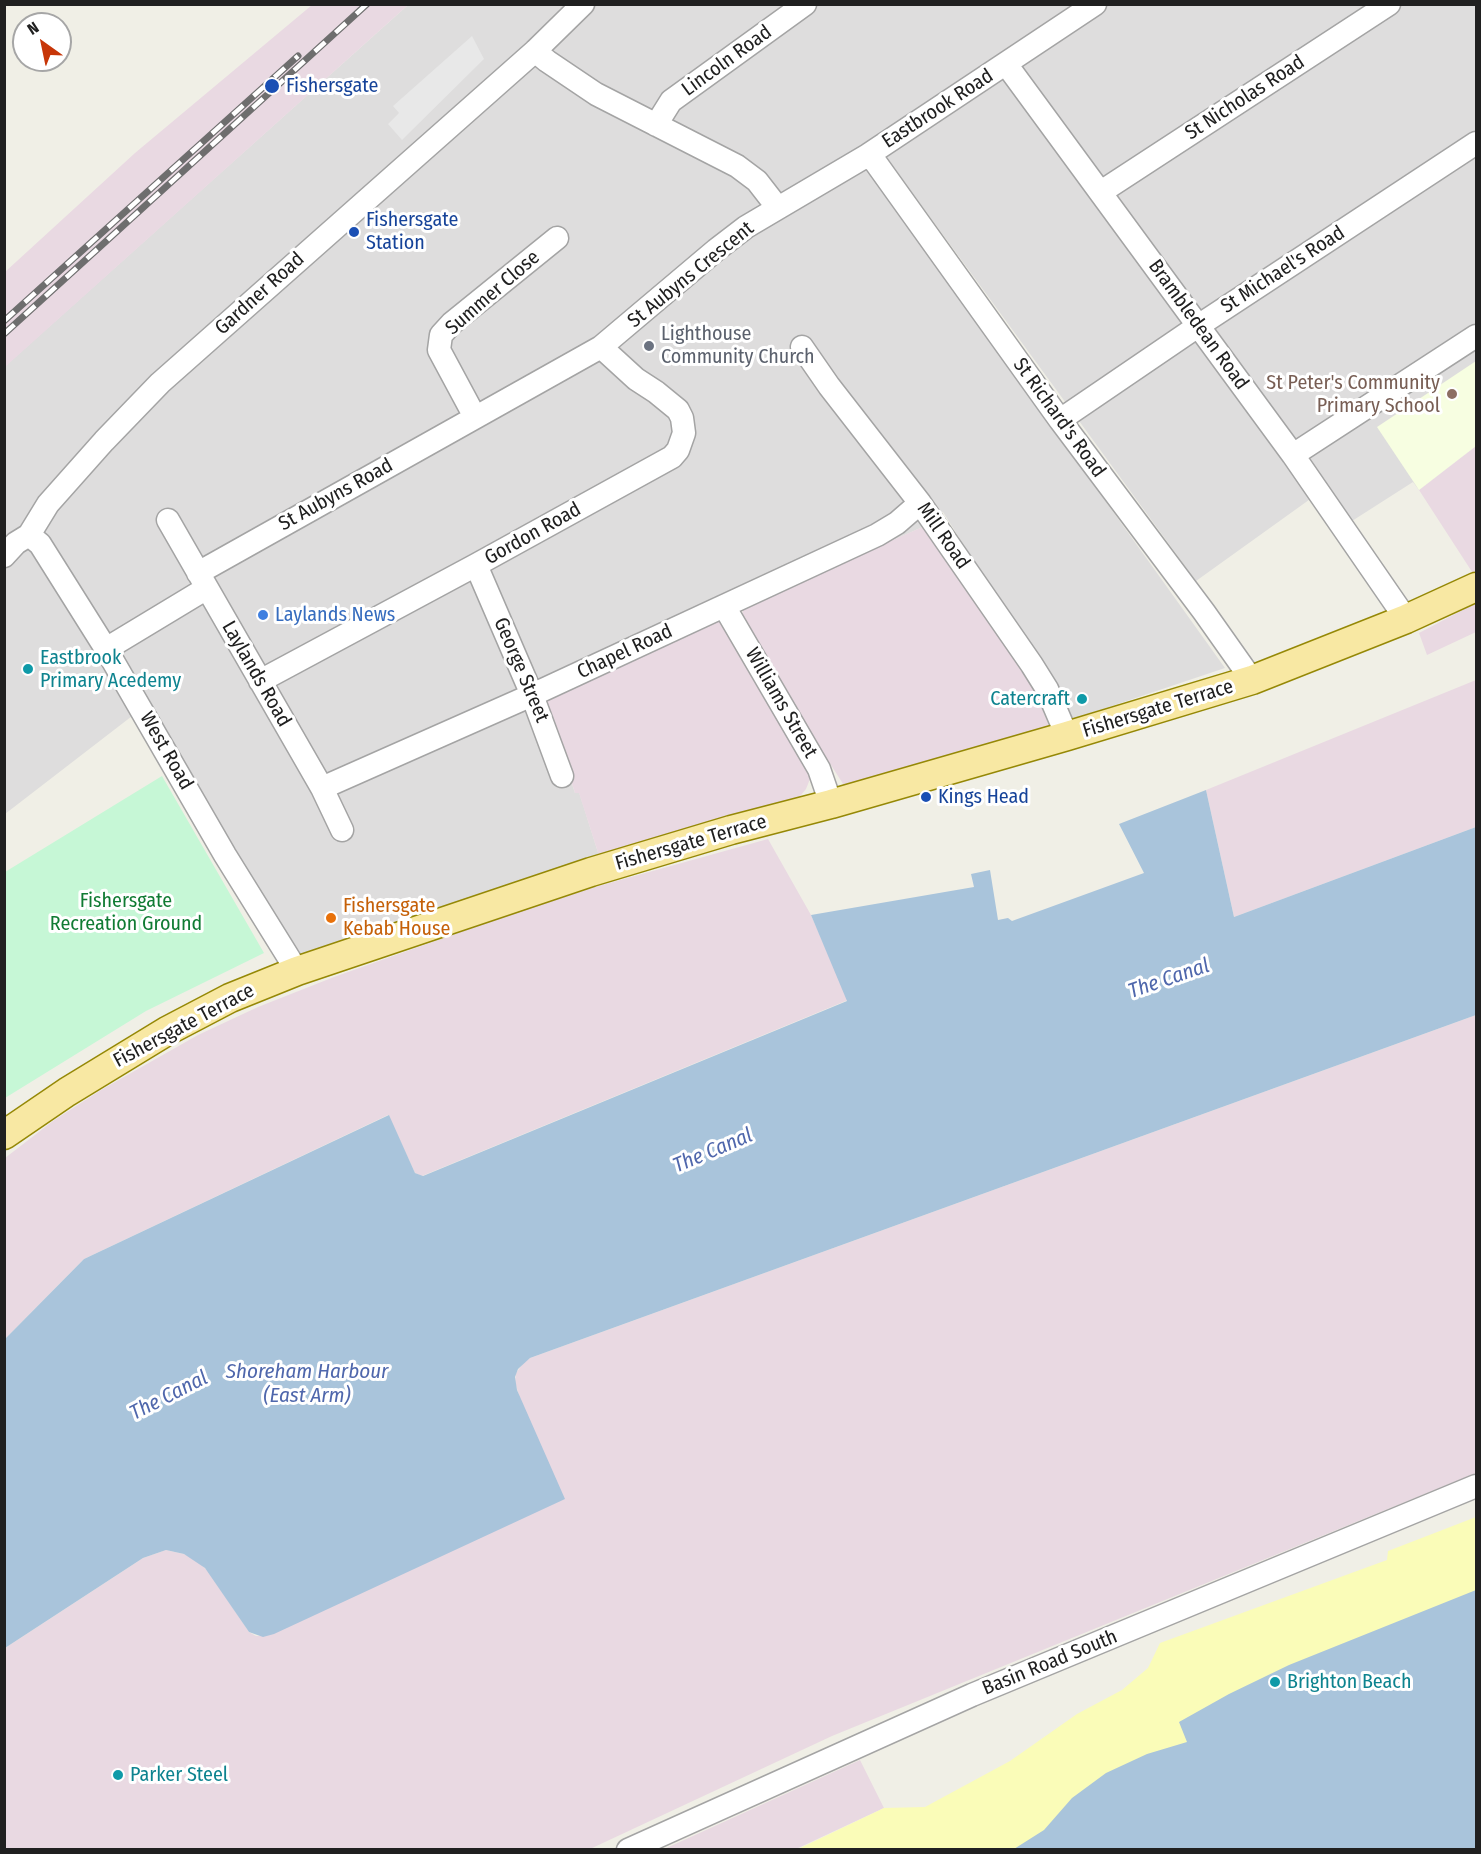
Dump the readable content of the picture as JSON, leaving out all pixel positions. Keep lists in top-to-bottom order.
{
  "streets": {
    "main road": ["Fishersgate Terrace"],
    "street": [
      "Lincoln Road",
      "St Nicholas Road",
      "Eastbrook Road",
      "St Michael's Road",
      "St Aubyns Crescent",
      "Summer Close",
      "Gardner Road",
      "Brambledean Road",
      "St Richard's Road",
      "St Aubyns Road",
      "Gordon Road",
      "Mill Road",
      "Chapel Road",
      "George Street",
      "Laylands Road",
      "Williams Street",
      "West Road",
      "Basin Road South"
    ]
  },
  "crossings": [
    ["St Nicholas Road", "Brambledean Road"],
    ["Eastbrook Road", "St Aubyns Crescent"],
    ["Eastbrook Road", "Brambledean Road"],
    ["Eastbrook Road", "St Richard's Road"],
    ["St Michael's Road", "Brambledean Road"],
    ["St Michael's Road", "St Richard's Road"],
    ["St Aubyns Crescent", "Summer Close"],
    ["St Aubyns Crescent", "St Aubyns Road"],
    ["St Aubyns Crescent", "Gordon Road"],
    ["Summer Close", "St Aubyns Road"],
    ["Gardner Road", "West Road"],
    ["Brambledean Road", "Fishersgate Terrace"],
    ["St Richard's Road", "Fishersgate Terrace"],
    ["St Aubyns Road", "Laylands Road"],
    ["St Aubyns Road", "West Road"],
    ["Gordon Road", "George Street"],
    ["Gordon Road", "Laylands Road"],
    ["Mill Road", "Chapel Road"],
    ["Mill Road", "Fishersgate Terrace"],
    ["Chapel Road", "George Street"],
    ["Chapel Road", "Laylands Road"],
    ["Chapel Road", "Williams Street"],
    ["Williams Street", "Fishersgate Terrace"],
    ["Fishersgate Terrace", "West Road"]
  ],
  "water": ["The Canal", "Shoreham Harbour (East Arm)"],
  "parks": ["Fishersgate Recreation Ground"],
  "places": [
    "Fishersgate",
    "Fishersgate Station",
    "Lighthouse Community Church",
    "St Peter's Community Primary School",
    "Laylands News",
    "Eastbrook Primary Acedemy",
    "Catercraft",
    "Kings Head",
    "Fishersgate Kebab House",
    "Brighton Beach",
    "Parker Steel"
  ],
  "north": "top left"
}
